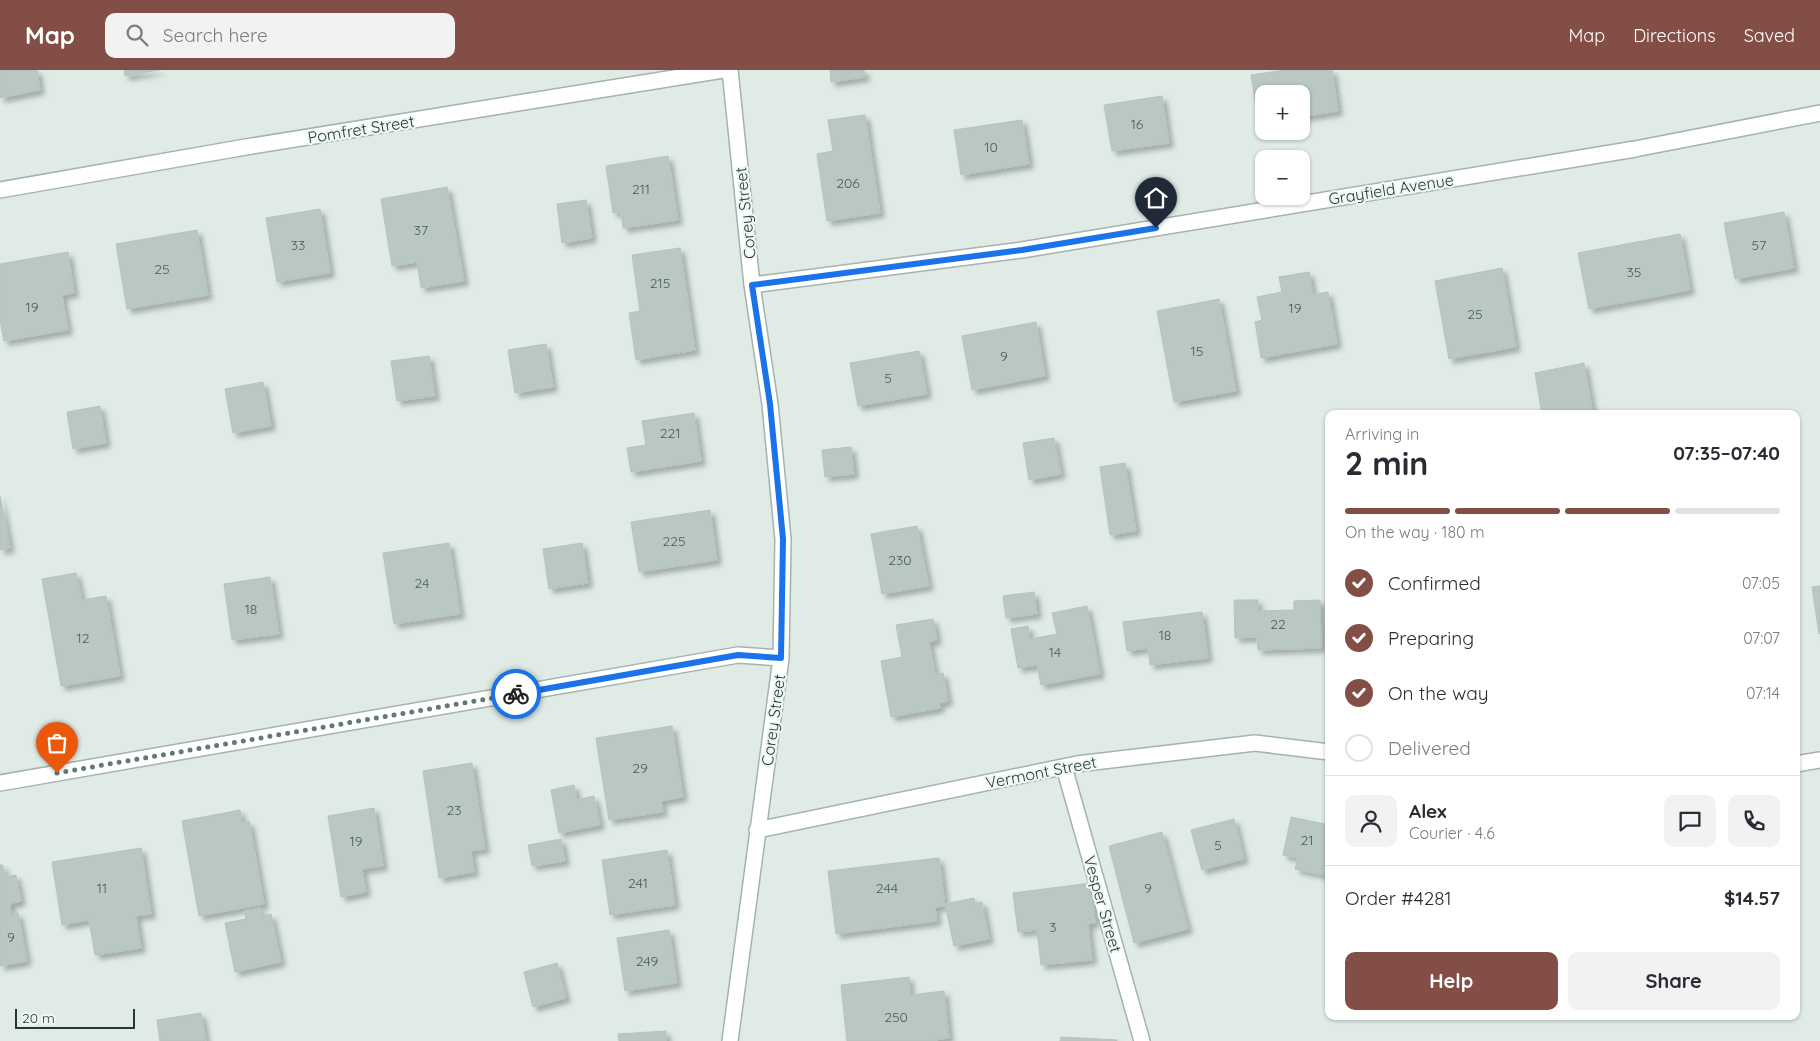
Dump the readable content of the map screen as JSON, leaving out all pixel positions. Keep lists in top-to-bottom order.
{
  "streets": {
    "street": [
      "Pomfret Street",
      "Grayfield Avenue",
      "Corey Street",
      "Vermont Street",
      "Vesper Street"
    ]
  },
  "crossings": [
    ["Grayfield Avenue", "Corey Street"],
    ["Corey Street", "Vermont Street"],
    ["Vermont Street", "Vesper Street"]
  ],
  "house_numbers": [
    "16",
    "10",
    "206",
    "211",
    "37",
    "33",
    "57",
    "25",
    "35",
    "215",
    "19",
    "19",
    "25",
    "15",
    "9",
    "5",
    "221",
    "225",
    "230",
    "24",
    "18",
    "22",
    "18",
    "12",
    "14",
    "29",
    "23",
    "21",
    "19",
    "5",
    "241",
    "11",
    "244",
    "9",
    "3",
    "9",
    "249",
    "250"
  ],
  "scale_bar": "20 m",
  "page": {
    "header": "Map",
    "search": "Search here",
    "nav": ["Map", "Directions", "Saved"],
    "map_buttons": ["+", "−"],
    "heading": ["2 min", "Arriving in", "07:35–07:40"],
    "panel": [
      "Alex",
      "Courier · 4.6",
      "Order #4281",
      "$14.57"
    ],
    "bar": "On the way · 180 m",
    "list": [
      ["Confirmed", "07:05"],
      ["Preparing", "07:07"],
      ["On the way", "07:14"],
      "Delivered"
    ],
    "buttons": ["Help", "Share"],
    "scale": "20 m"
  }
}
